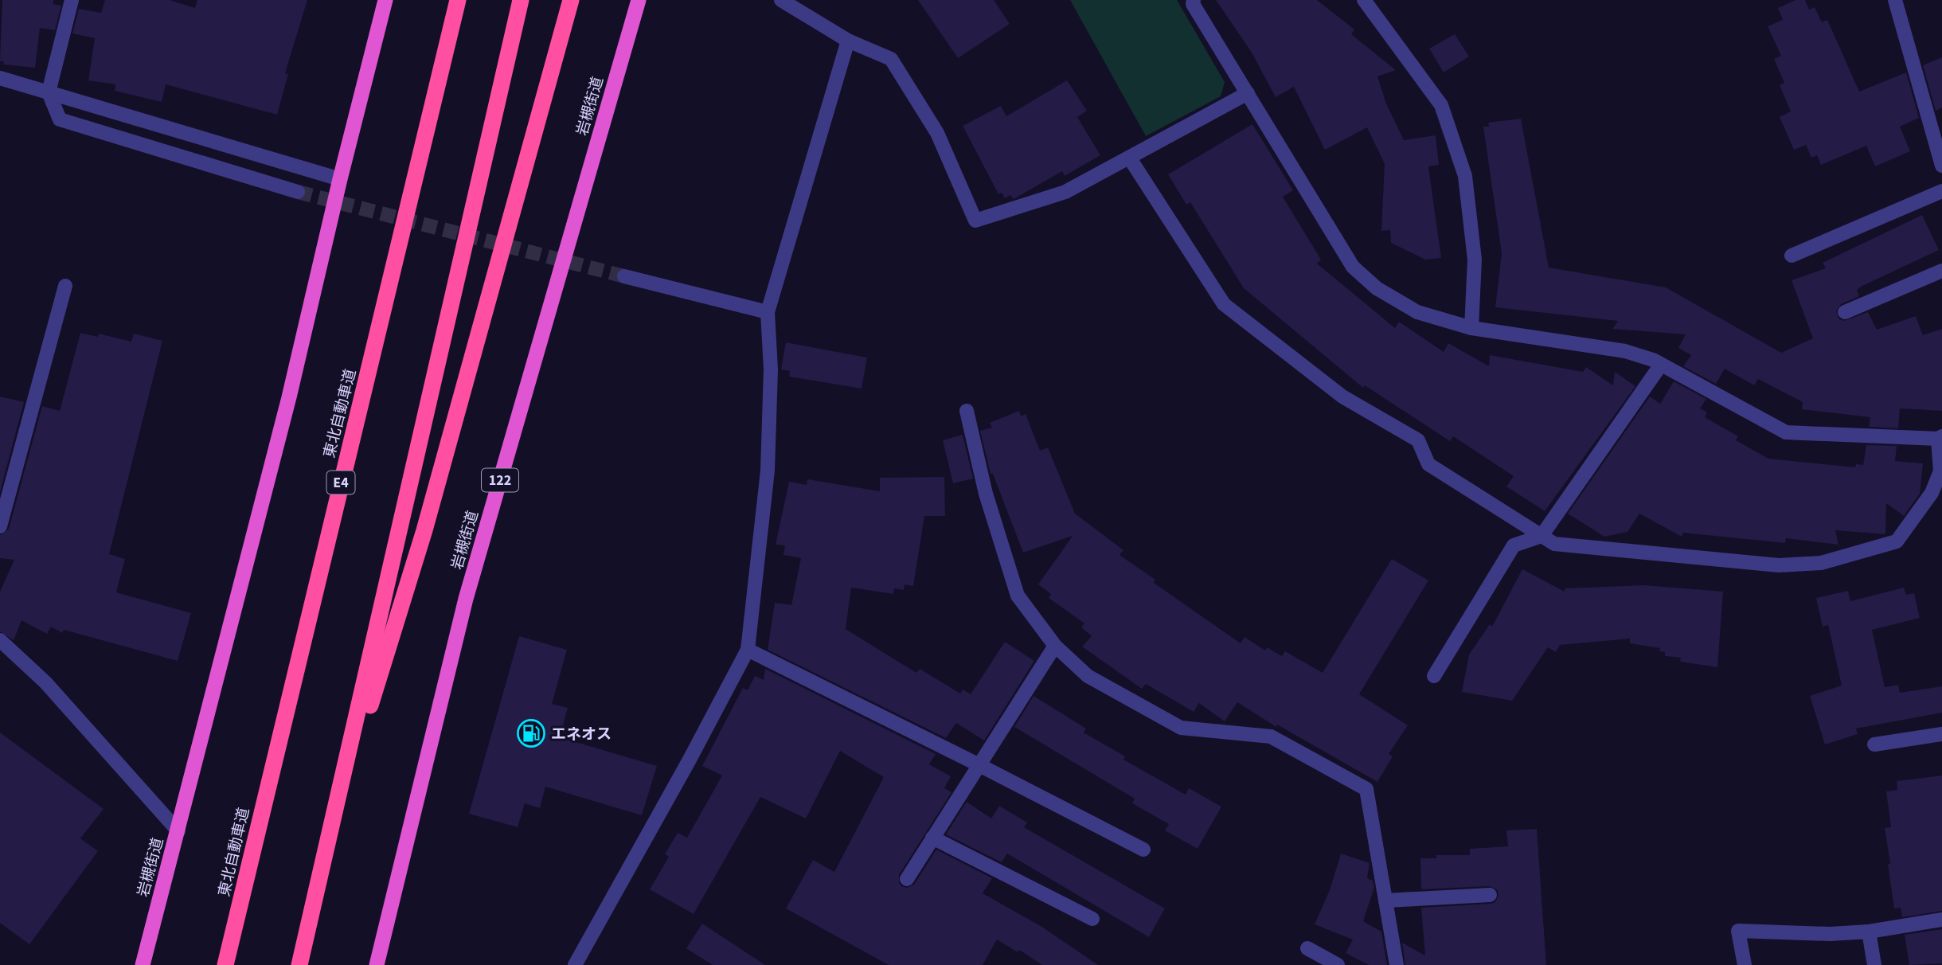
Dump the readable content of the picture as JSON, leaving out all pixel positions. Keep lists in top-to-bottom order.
{
  "streets": {
    "highway": [
      "岩槻街道",
      "東北自動車道",
      "122",
      "E4"
    ]
  },
  "places": {
    "fuel station": ["エネオス"]
  }
}
